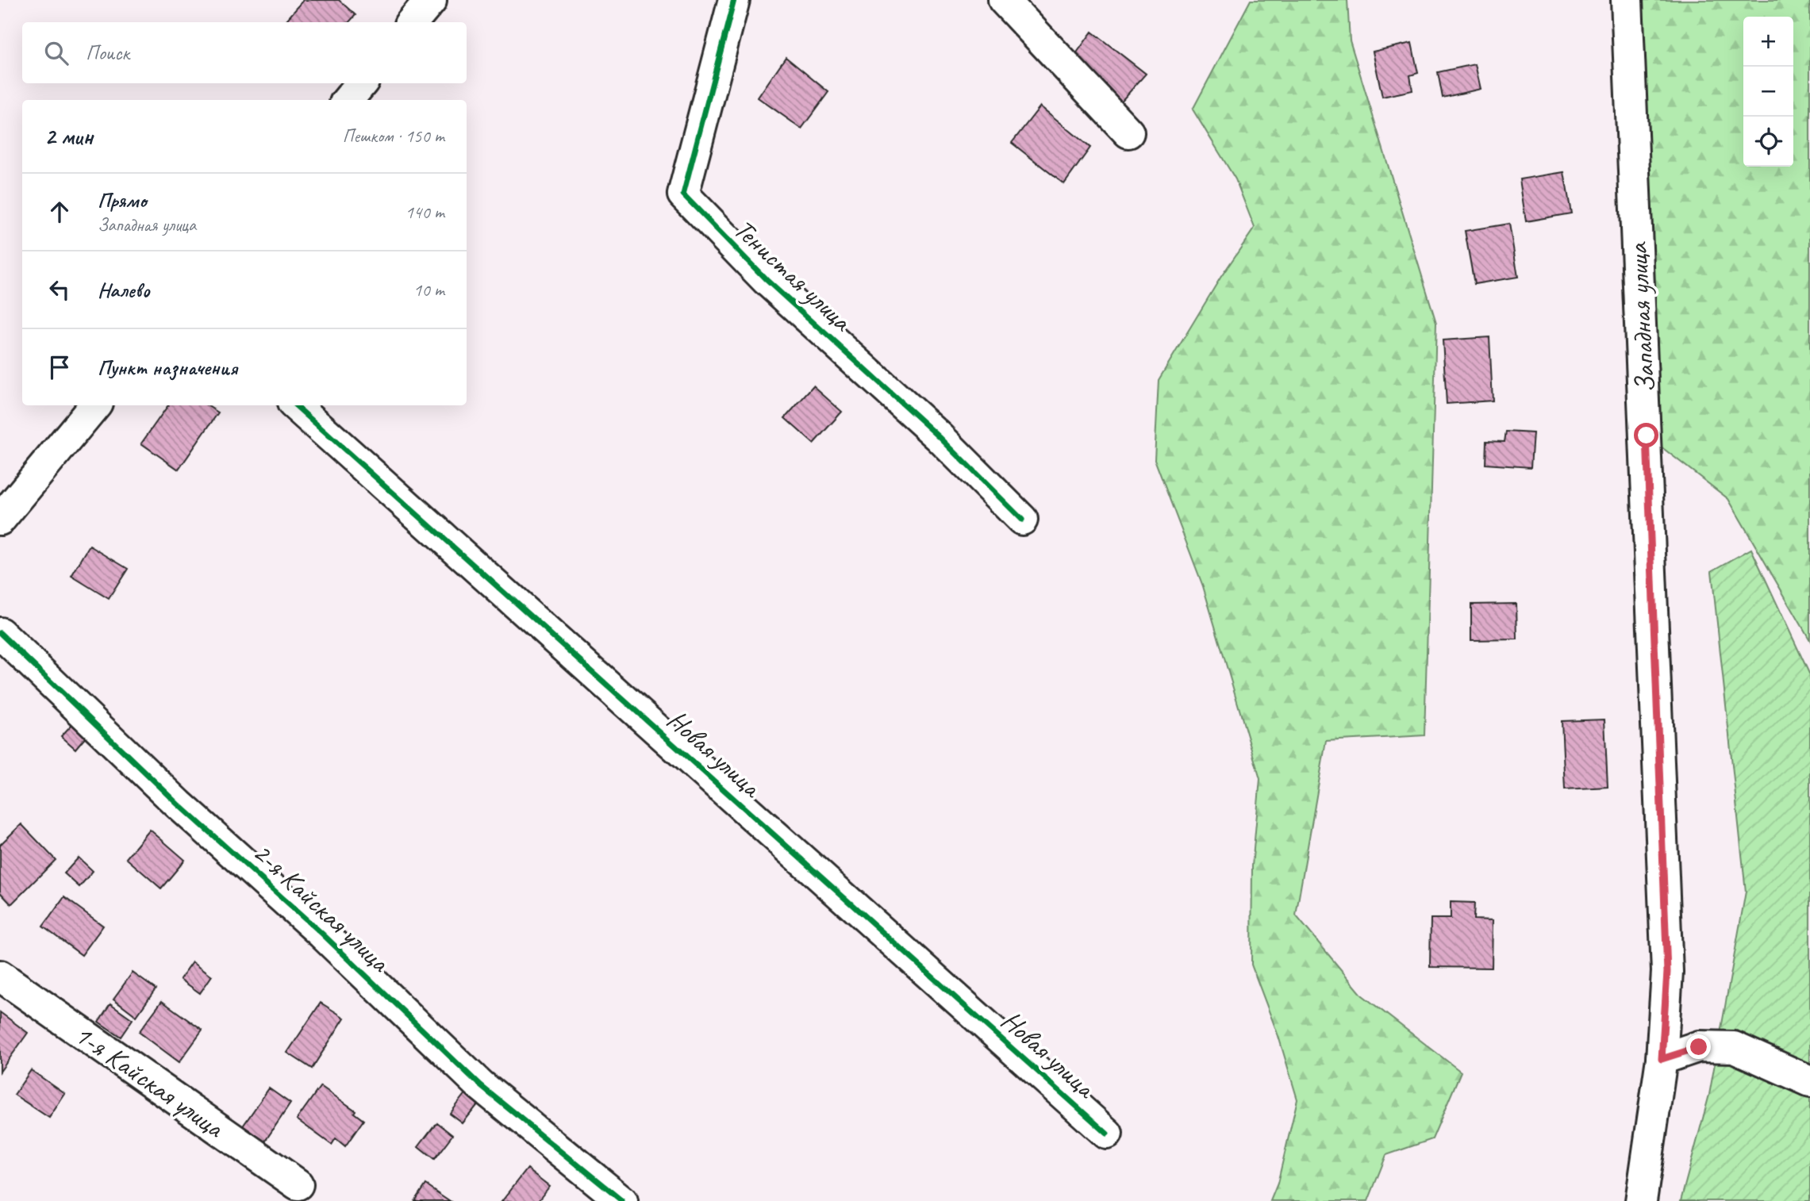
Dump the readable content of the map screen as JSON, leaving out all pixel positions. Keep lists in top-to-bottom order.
{
  "streets": {
    "street": [
      "Тенистая улица",
      "Западная улица",
      "Новая улица",
      "2-я Кайская улица",
      "1-я Кайская улица"
    ]
  },
  "page": {
    "map_buttons": ["+", "−"],
    "search": "Поиск",
    "heading": ["2 мин", "Пешком · 150 m"],
    "list": [
      ["Прямо", "Западная улица", "140 m"],
      ["Налево", "10 m"],
      "Пункт назначения"
    ]
  }
}
